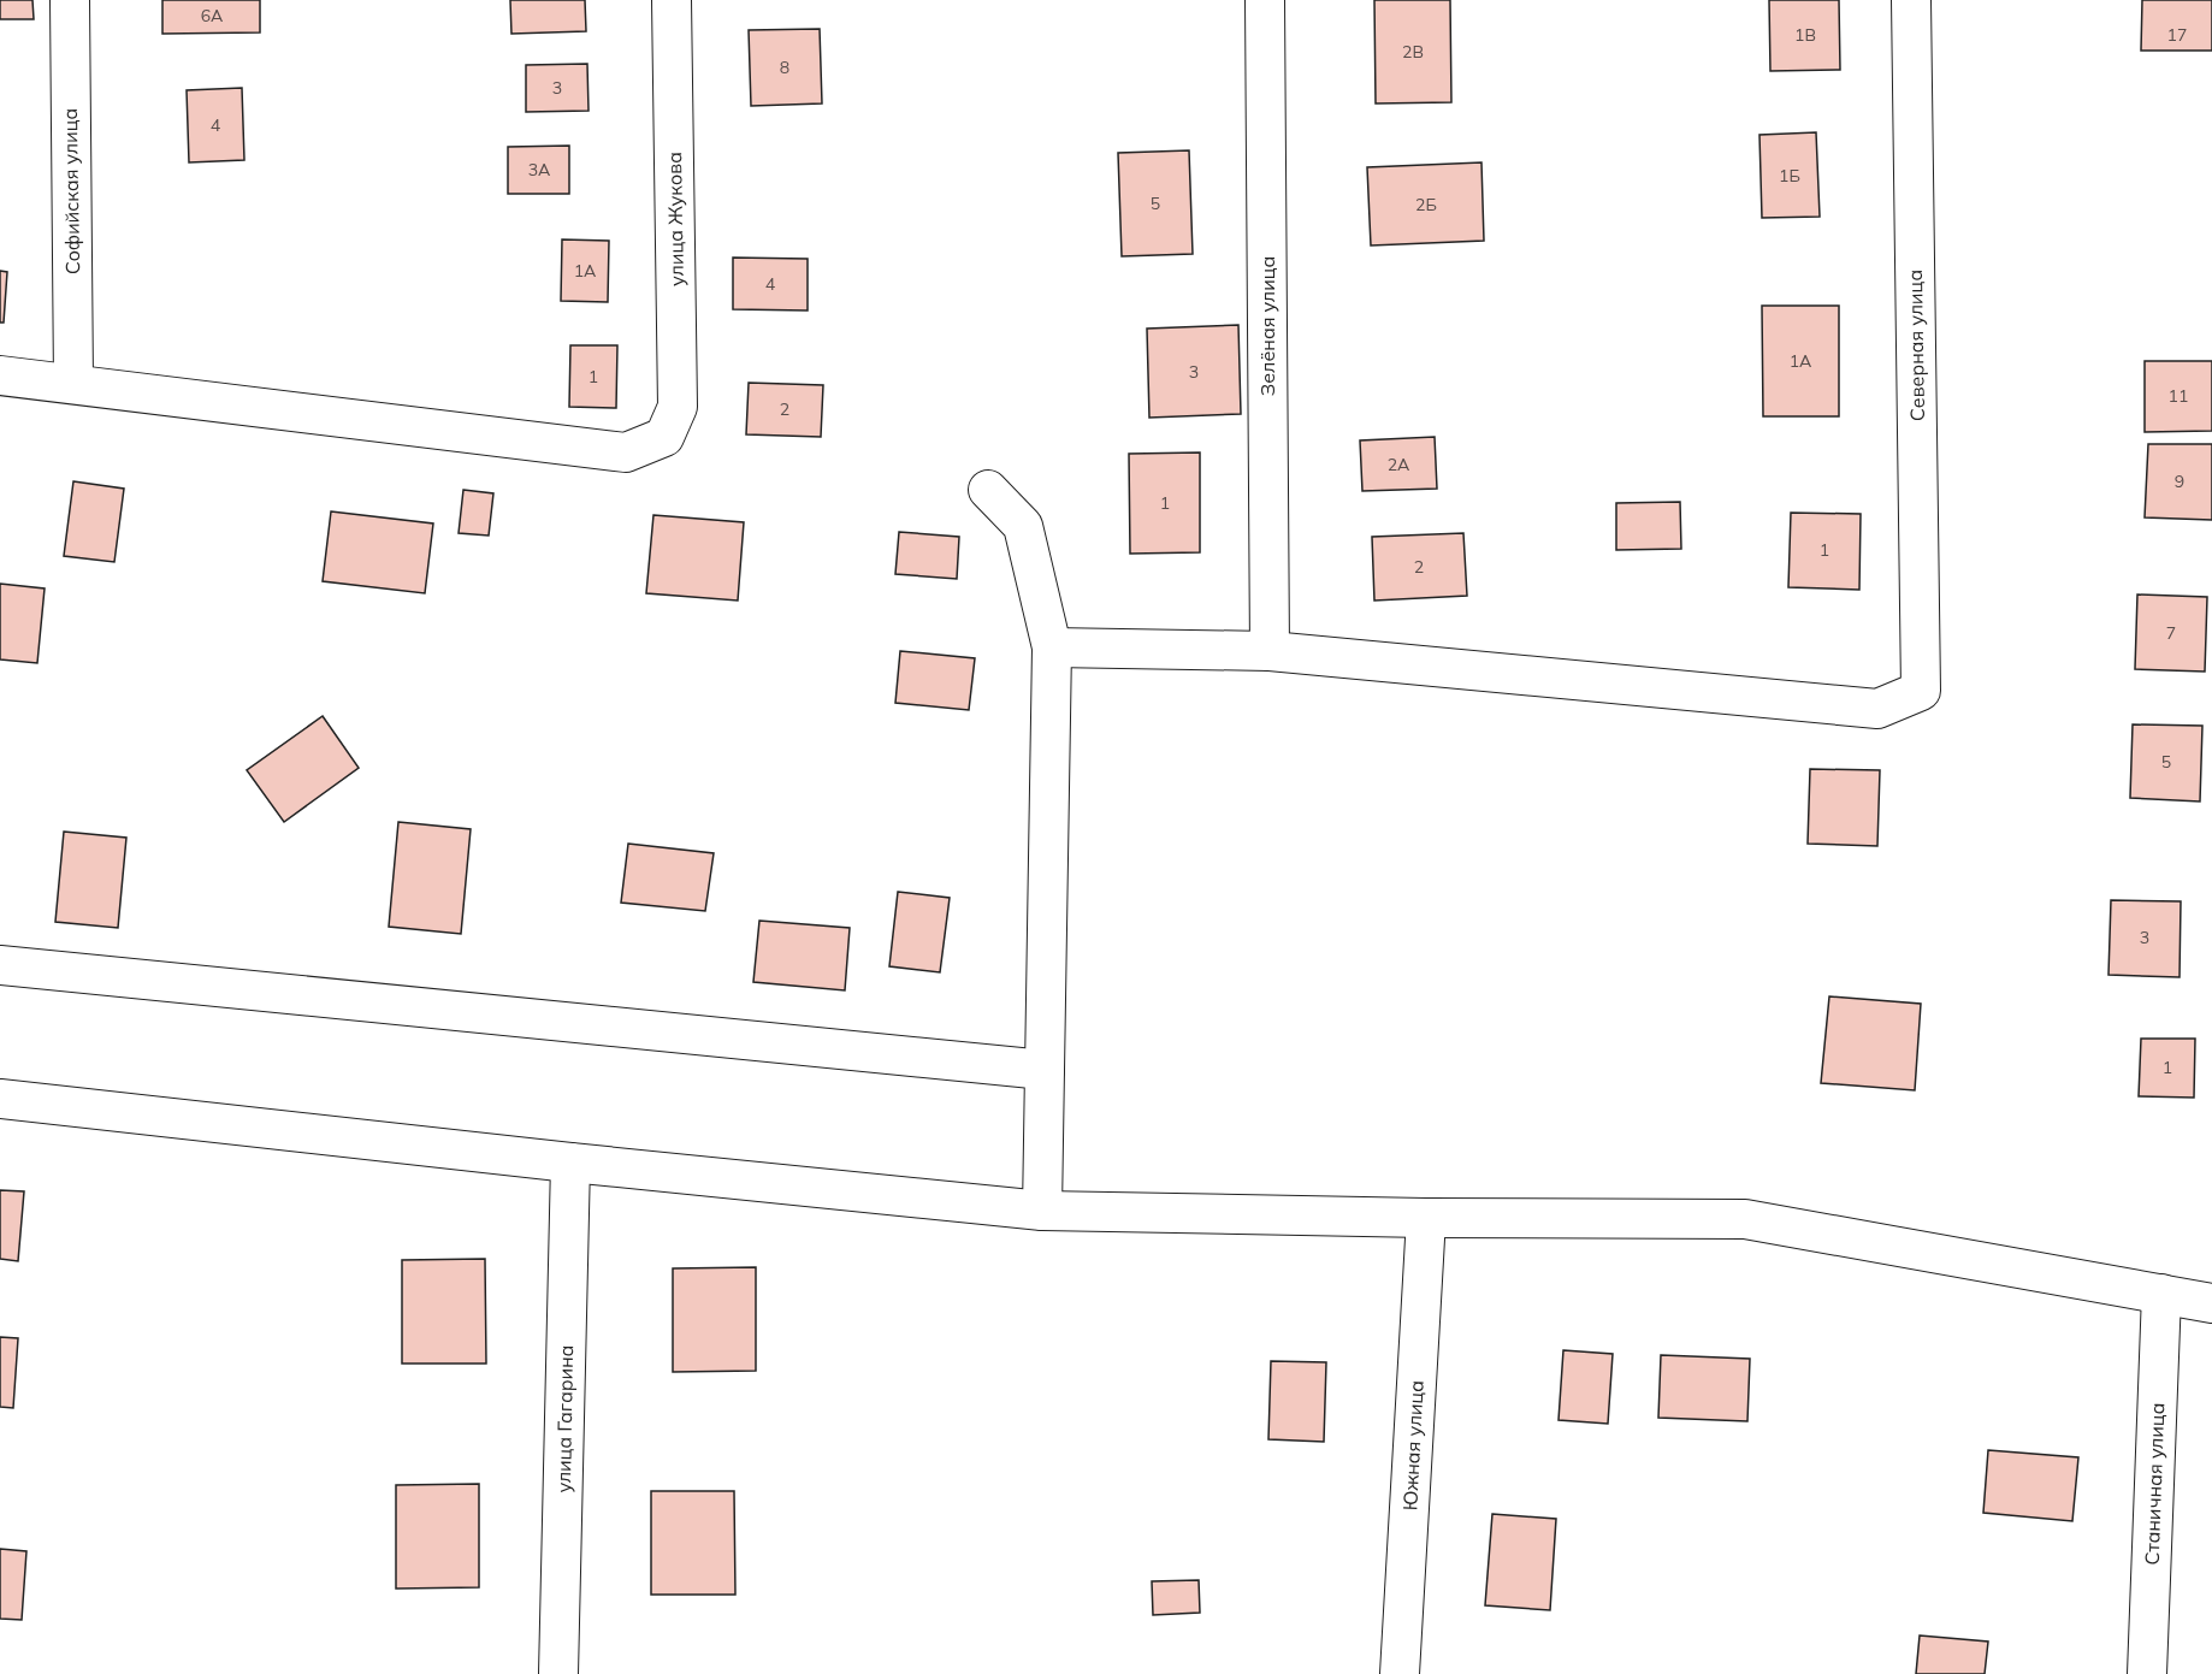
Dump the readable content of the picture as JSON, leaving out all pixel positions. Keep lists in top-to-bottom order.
{
  "streets": {
    "street": [
      "Софийская улица",
      "улица Жукова",
      "Зелёная улица",
      "Северная улица",
      "улица Гагарина",
      "Южная улица",
      "Станичная улица"
    ]
  },
  "crossings": [
    ["Софийская улица", "улица Жукова"],
    ["Зелёная улица", "Северная улица"]
  ],
  "house_numbers": [
    "6А",
    "1В",
    "17",
    "2В",
    "8",
    "3",
    "4",
    "3А",
    "1Б",
    "5",
    "2Б",
    "1А",
    "4",
    "1А",
    "3",
    "1",
    "11",
    "2",
    "2А",
    "9",
    "1",
    "1",
    "2",
    "7",
    "5",
    "3",
    "1"
  ]
}
